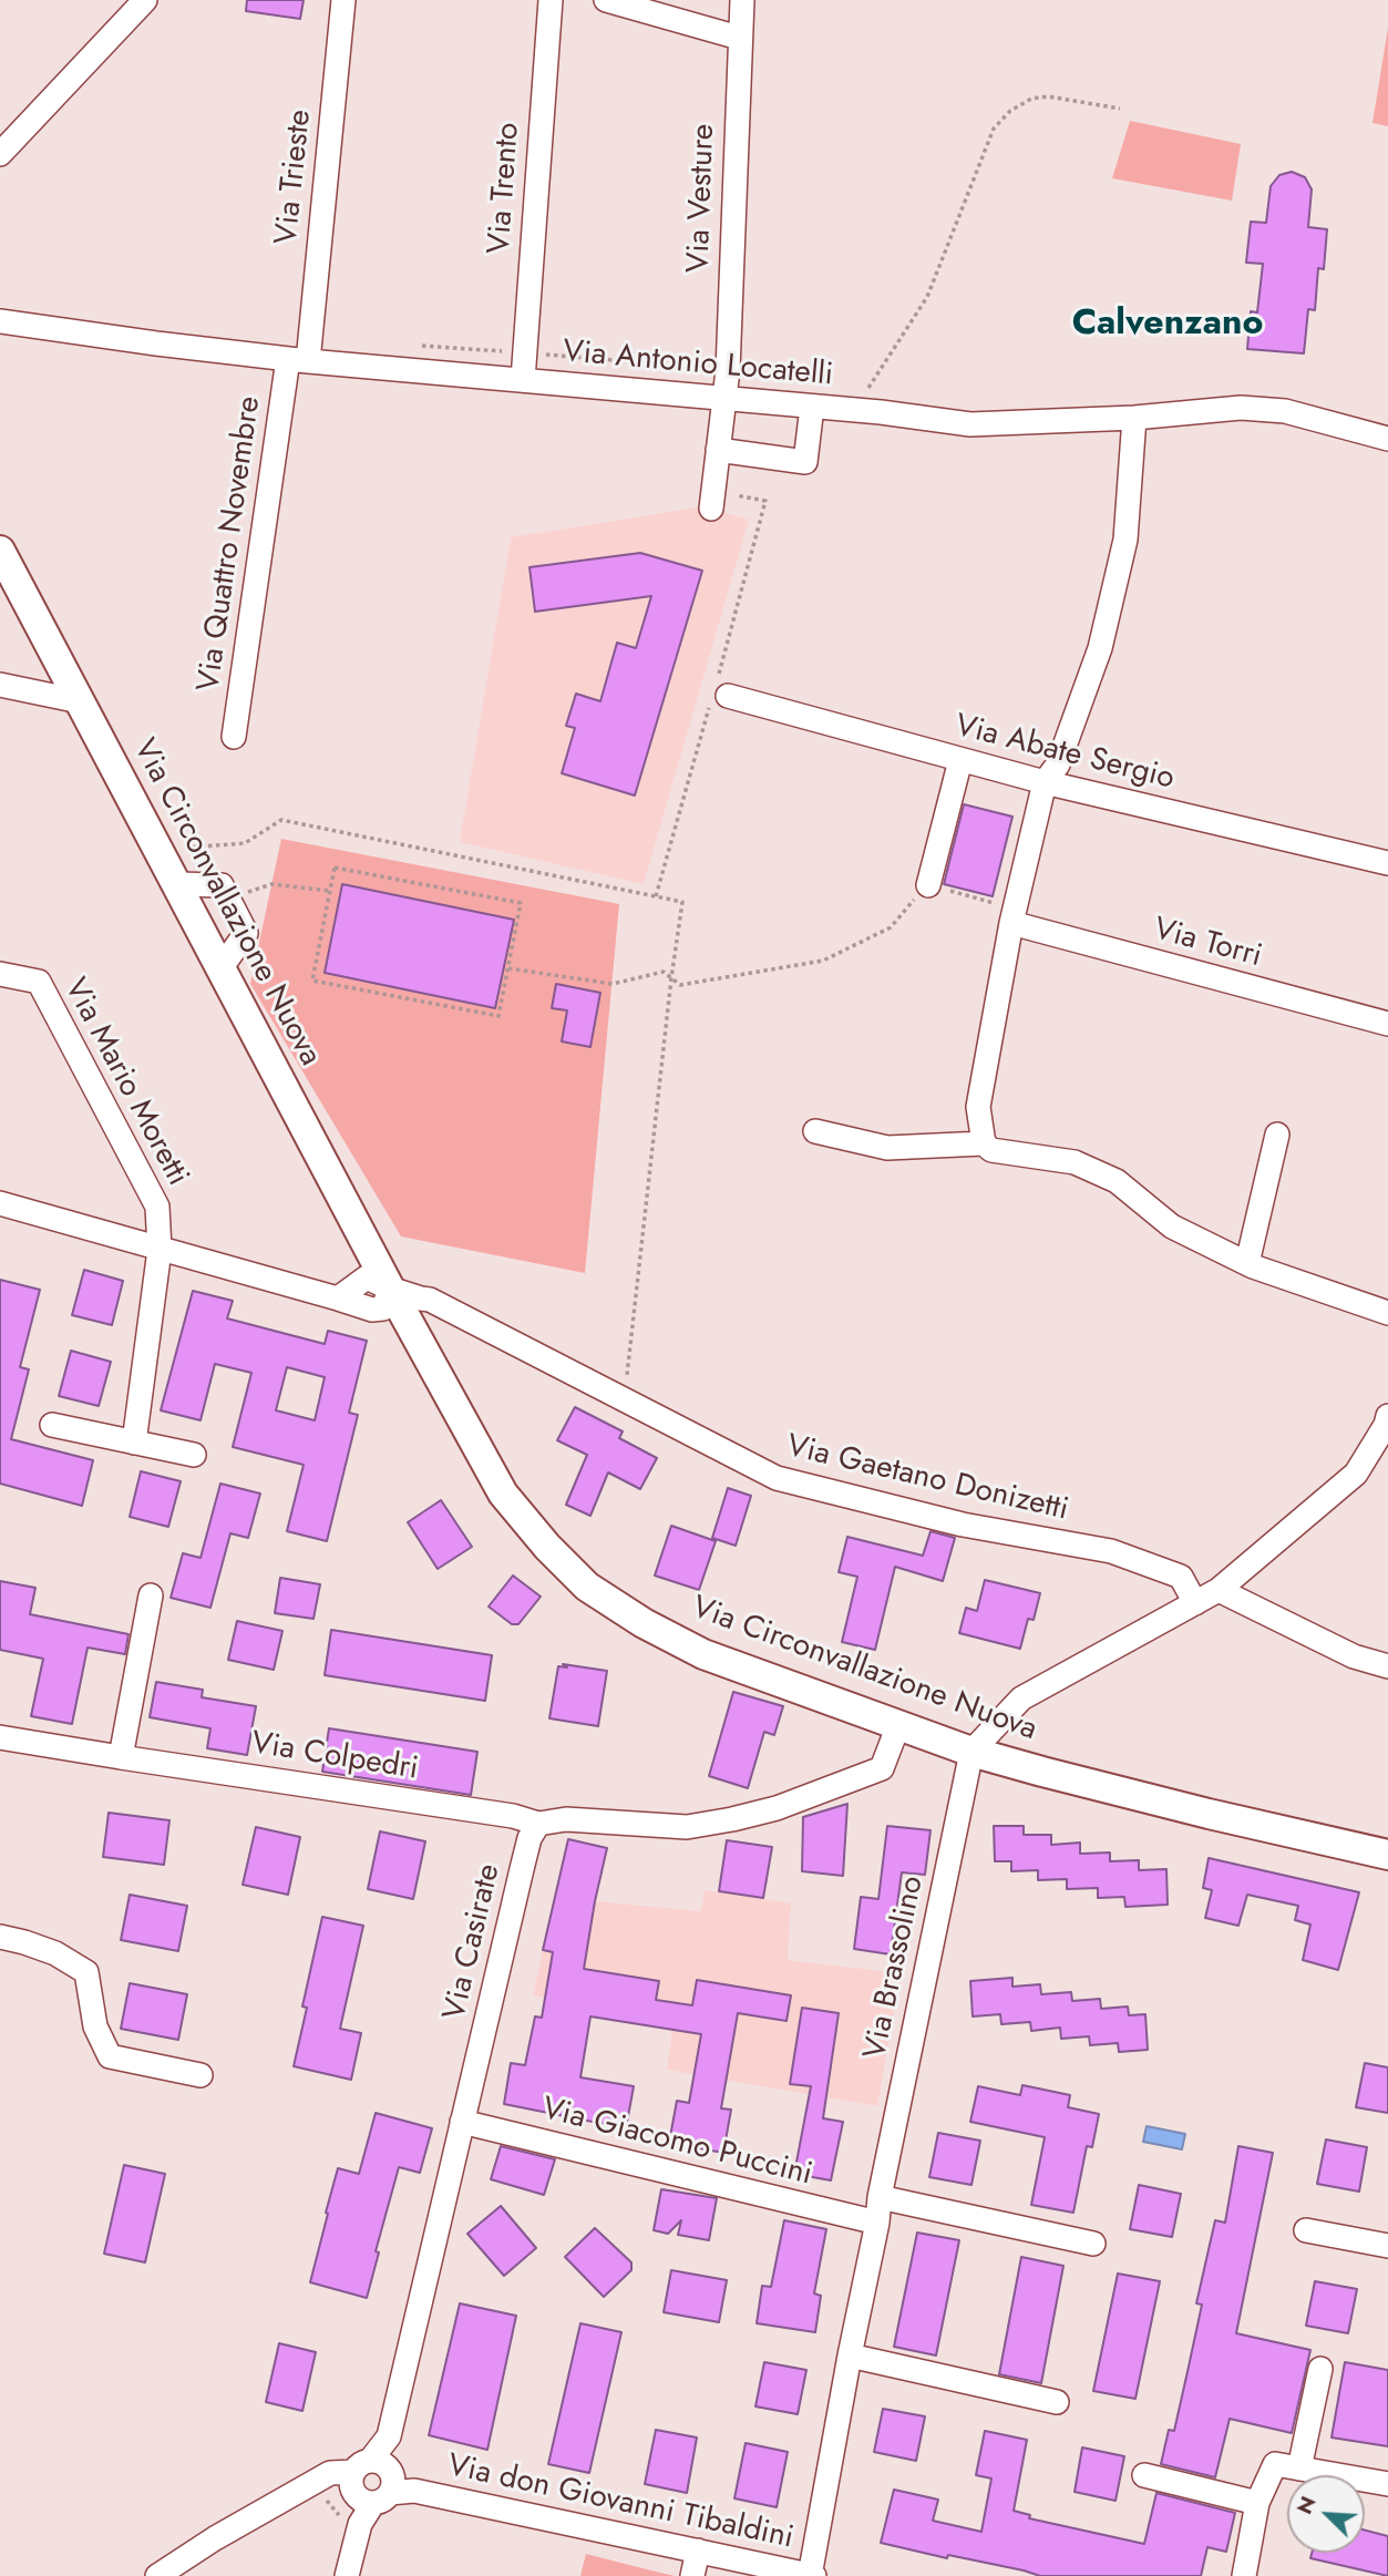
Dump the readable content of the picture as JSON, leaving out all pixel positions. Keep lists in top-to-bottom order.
{
  "streets": {
    "main road": ["Via Circonvallazione Nuova"],
    "street": [
      "Via Trieste",
      "Via Trento",
      "Via Vesture",
      "Via Antonio Locatelli",
      "Via Quattro Novembre",
      "Via Abate Sergio",
      "Via Torri",
      "Via Mario Moretti",
      "Via Gaetano Donizetti",
      "Via Colpedri",
      "Via Casirate",
      "Via Brassolino",
      "Via Giacomo Puccini",
      "Via don Giovanni Tibaldini"
    ]
  },
  "crossings": [
    ["Via Trieste", "Via Antonio Locatelli"],
    ["Via Trieste", "Via Quattro Novembre"],
    ["Via Trento", "Via Antonio Locatelli"],
    ["Via Vesture", "Via Antonio Locatelli"],
    ["Via Antonio Locatelli", "Via Quattro Novembre"],
    ["Via Circonvallazione Nuova", "Via Gaetano Donizetti"],
    ["Via Circonvallazione Nuova", "Via Brassolino"],
    ["Via Colpedri", "Via Casirate"],
    ["Via Casirate", "Via Giacomo Puccini"],
    ["Via Casirate", "Via don Giovanni Tibaldini"],
    ["Via Brassolino", "Via Giacomo Puccini"],
    ["Via Brassolino", "Via don Giovanni Tibaldini"]
  ],
  "districts": ["Calvenzano"],
  "north": "top left"
}
